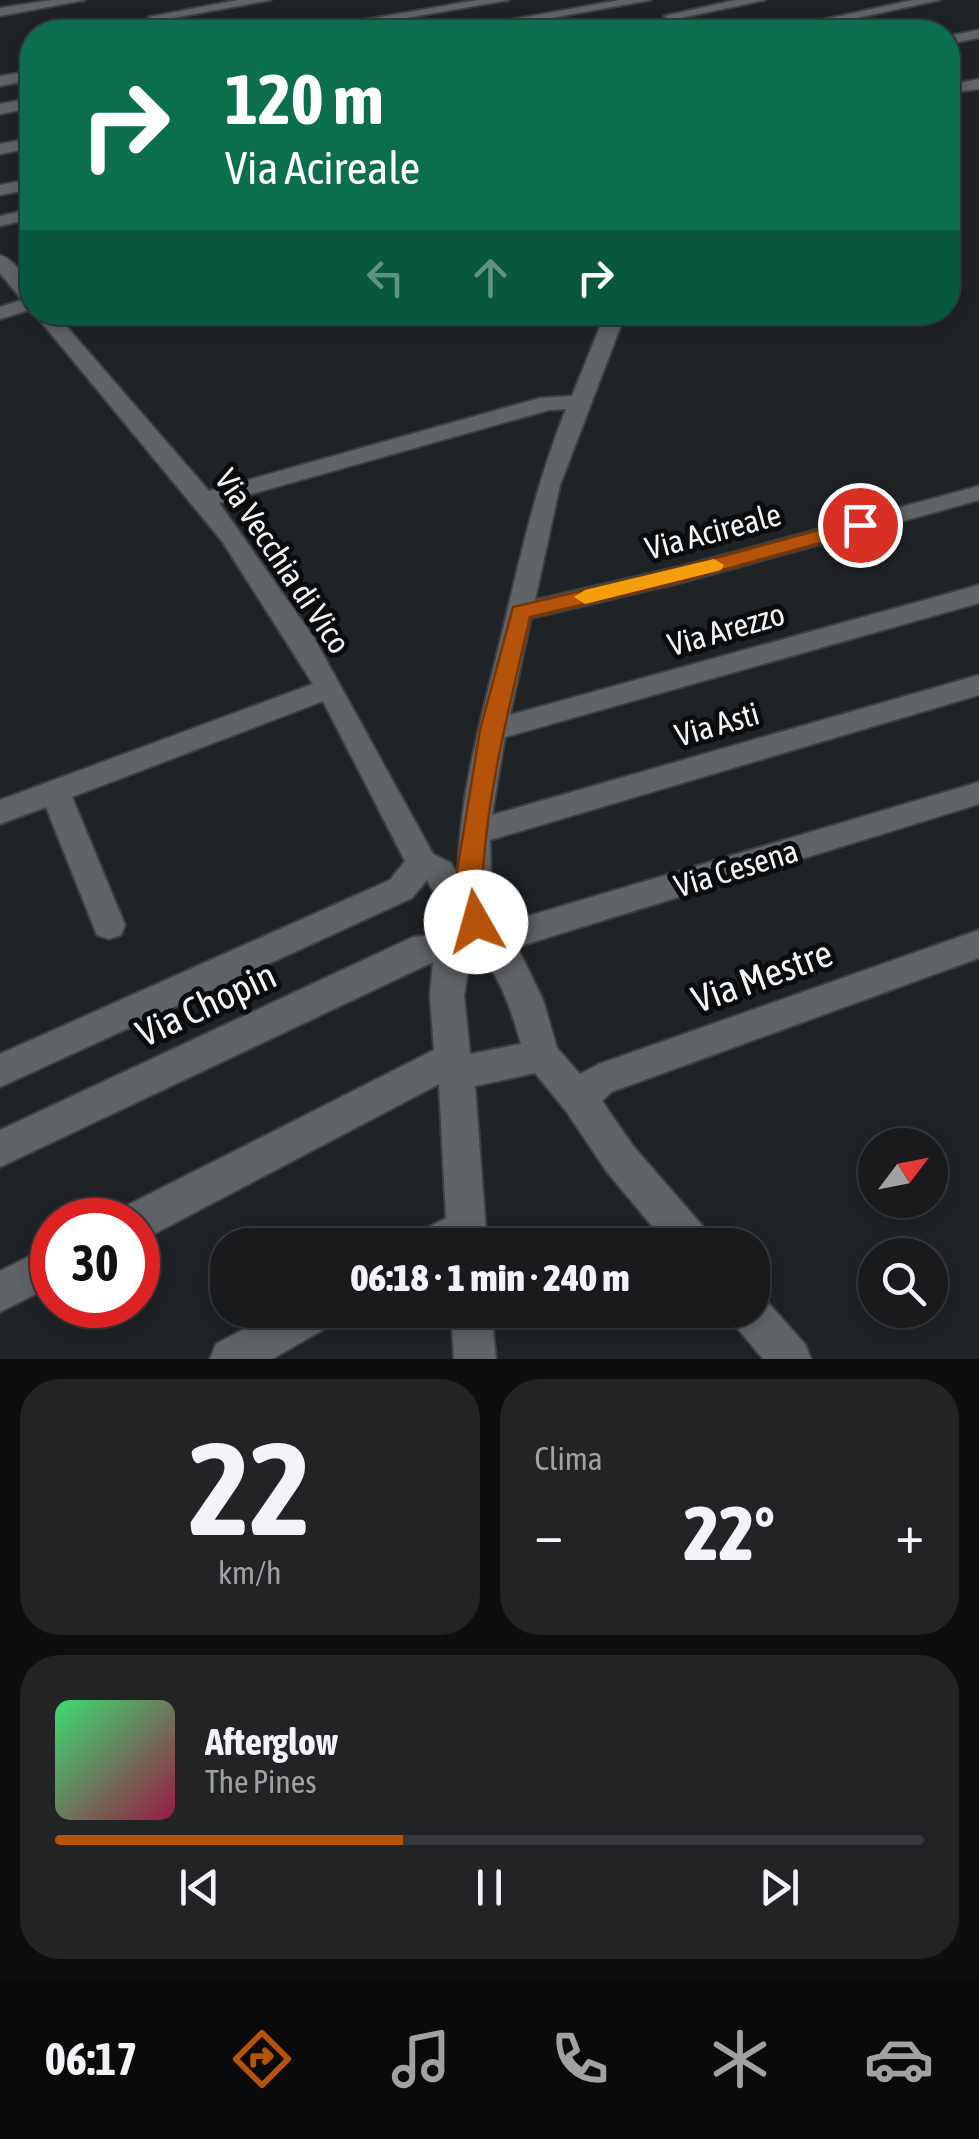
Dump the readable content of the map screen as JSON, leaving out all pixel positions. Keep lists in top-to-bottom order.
{
  "streets": {
    "street": [
      "Via Acireale",
      "Via Vecchia di Vico",
      "Via Arezzo",
      "Via Asti",
      "Via Cesena",
      "Via Mestre",
      "Via Chopin"
    ]
  },
  "crossings": [
    ["Via Vecchia di Vico", "Via Cesena"],
    ["Via Vecchia di Vico", "Via Chopin"],
    ["Via Cesena", "Via Chopin"]
  ],
  "north": "top right",
  "page": {
    "turn": ["120 m", "Via Acireale"],
    "limit": "30",
    "trip": "06:18 · 1 min · 240 m",
    "tile": [
      ["22", "km/h"],
      "Clima"
    ],
    "heat": ["−", "22°", "+"],
    "song": ["Afterglow", "The Pines"],
    "tabs": "06:17"
  }
}
